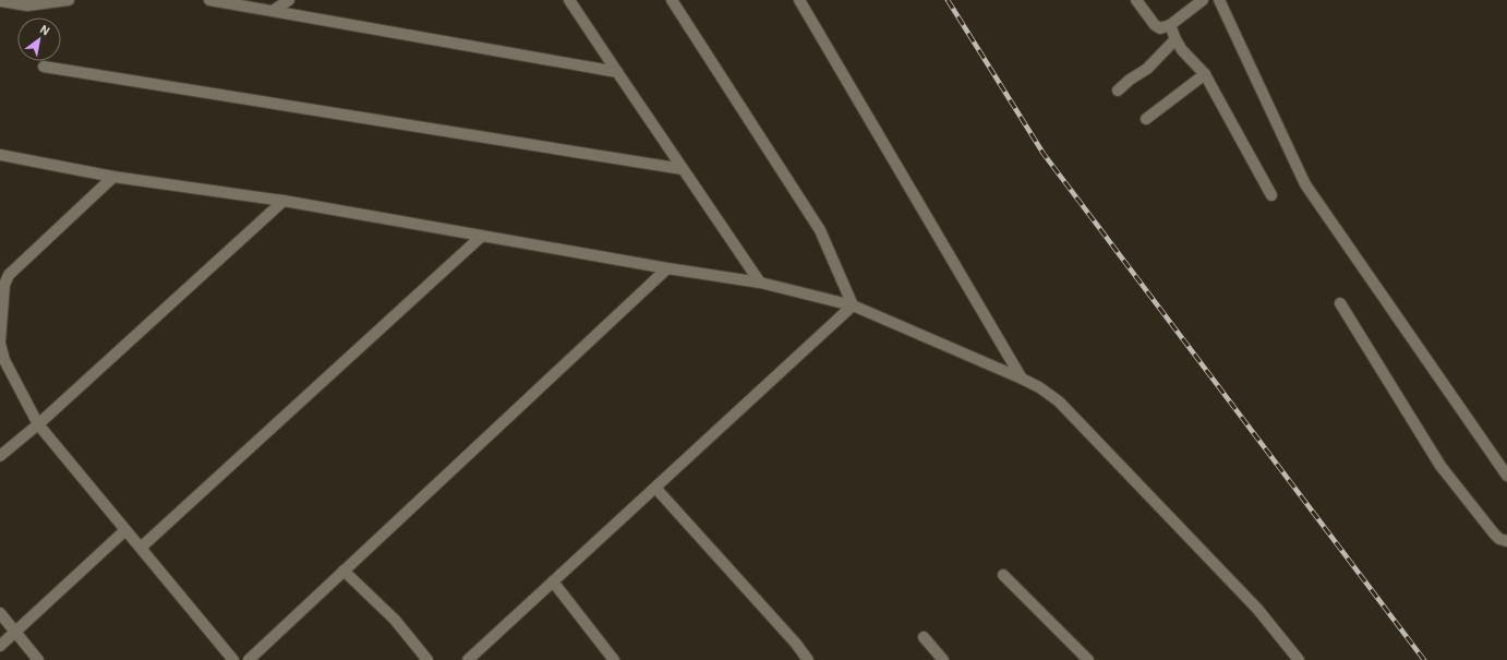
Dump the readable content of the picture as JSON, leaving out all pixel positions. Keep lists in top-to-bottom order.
{
  "north": "top right"
}
